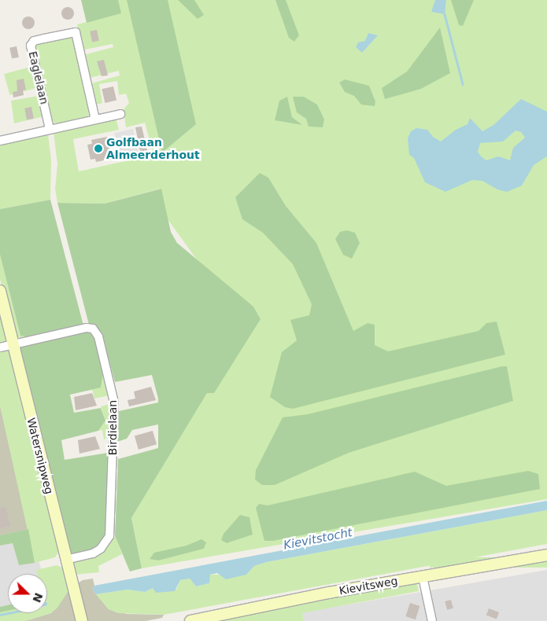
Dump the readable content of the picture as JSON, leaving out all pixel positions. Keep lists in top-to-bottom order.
{
  "streets": {
    "street": [
      "Eaglelaan",
      "Birdielaan",
      "Watersnipweg",
      "Kievitsweg"
    ]
  },
  "crossings": [
    ["Birdielaan", "Watersnipweg"]
  ],
  "water": ["Kievitstocht"],
  "places": ["Golfbaan Almeerderhout"],
  "north": "right"
}
